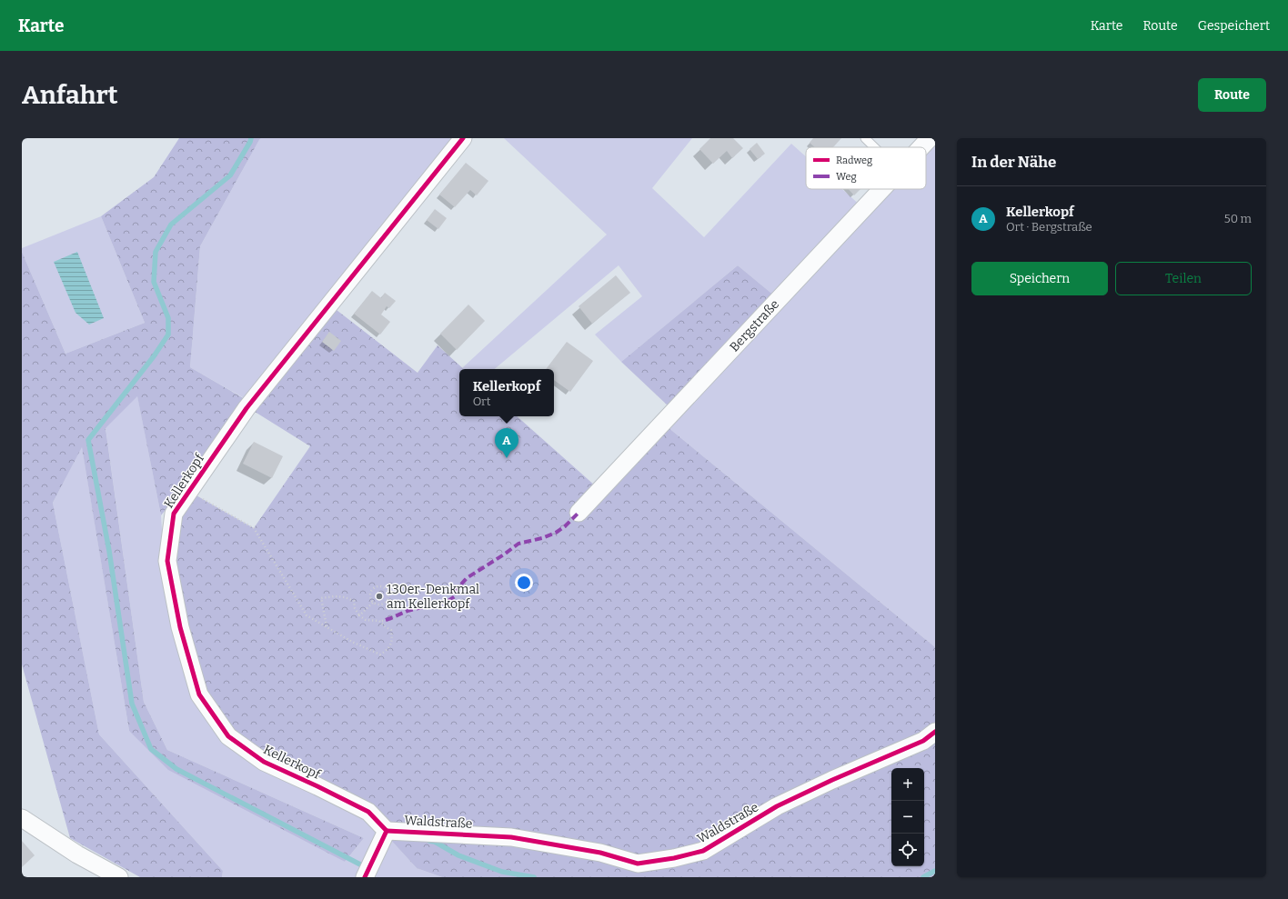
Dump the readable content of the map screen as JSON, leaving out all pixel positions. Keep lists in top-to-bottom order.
{
  "streets": {
    "street": ["Bergstraße", "Kellerkopf", "Waldstraße"]
  },
  "crossings": [
    ["Kellerkopf", "Waldstraße"]
  ],
  "places": ["130er-Denkmal am Kellerkopf"],
  "legend": ["Radweg", "Weg"],
  "page": {
    "header": "Karte",
    "nav": ["Karte", "Route", "Gespeichert"],
    "buttons": [
      "Route",
      ["Speichern", "Teilen"]
    ],
    "title": "Anfahrt",
    "heading": "In der Nähe",
    "list": [
      {
        "mark": "A",
        "name": "Kellerkopf",
        "note": "Ort · Bergstraße",
        "value": "50 m"
      }
    ],
    "popup": ["Kellerkopf", "Ort"],
    "pins": "A",
    "map_buttons": ["+", "−"]
  }
}
